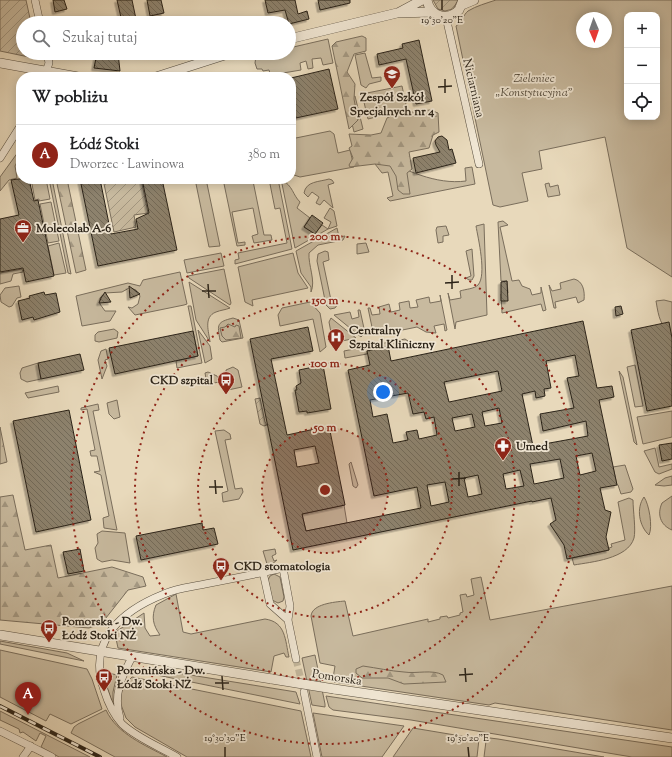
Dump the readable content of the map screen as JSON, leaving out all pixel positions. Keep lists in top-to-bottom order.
{
  "streets": {
    "street": ["Niciarniana", "Pomorska"]
  },
  "parks": ["Zieleniec „Konstytucyjna”"],
  "places": {
    "school or university": ["Zespół Szkół Specjalnych nr 4"],
    "office": ["Molecolab A-6"],
    "hospital": ["Centralny Szpital Kliniczny"],
    "bus stop": [
      "CKD szpital",
      "CKD stomatologia",
      "Pomorska - Dw. Łódź Stoki NŻ",
      "Poronińska - Dw. Łódź Stoki NŻ"
    ],
    "pharmacy": ["Umed"]
  },
  "north": "bottom",
  "page": {
    "map_buttons": ["+", "−"],
    "search": "Szukaj tutaj",
    "heading": "W pobliżu",
    "list": [
      {
        "mark": "A",
        "name": "Łódź Stoki",
        "note": "Dworzec · Lawinowa",
        "value": "380 m"
      }
    ],
    "pins": "A"
  },
  "coordinates": ["19°30'20\"E", "19°30'30\"E"],
  "rings": [
    "200 m",
    "150 m",
    "100 m",
    "50 m"
  ]
}
